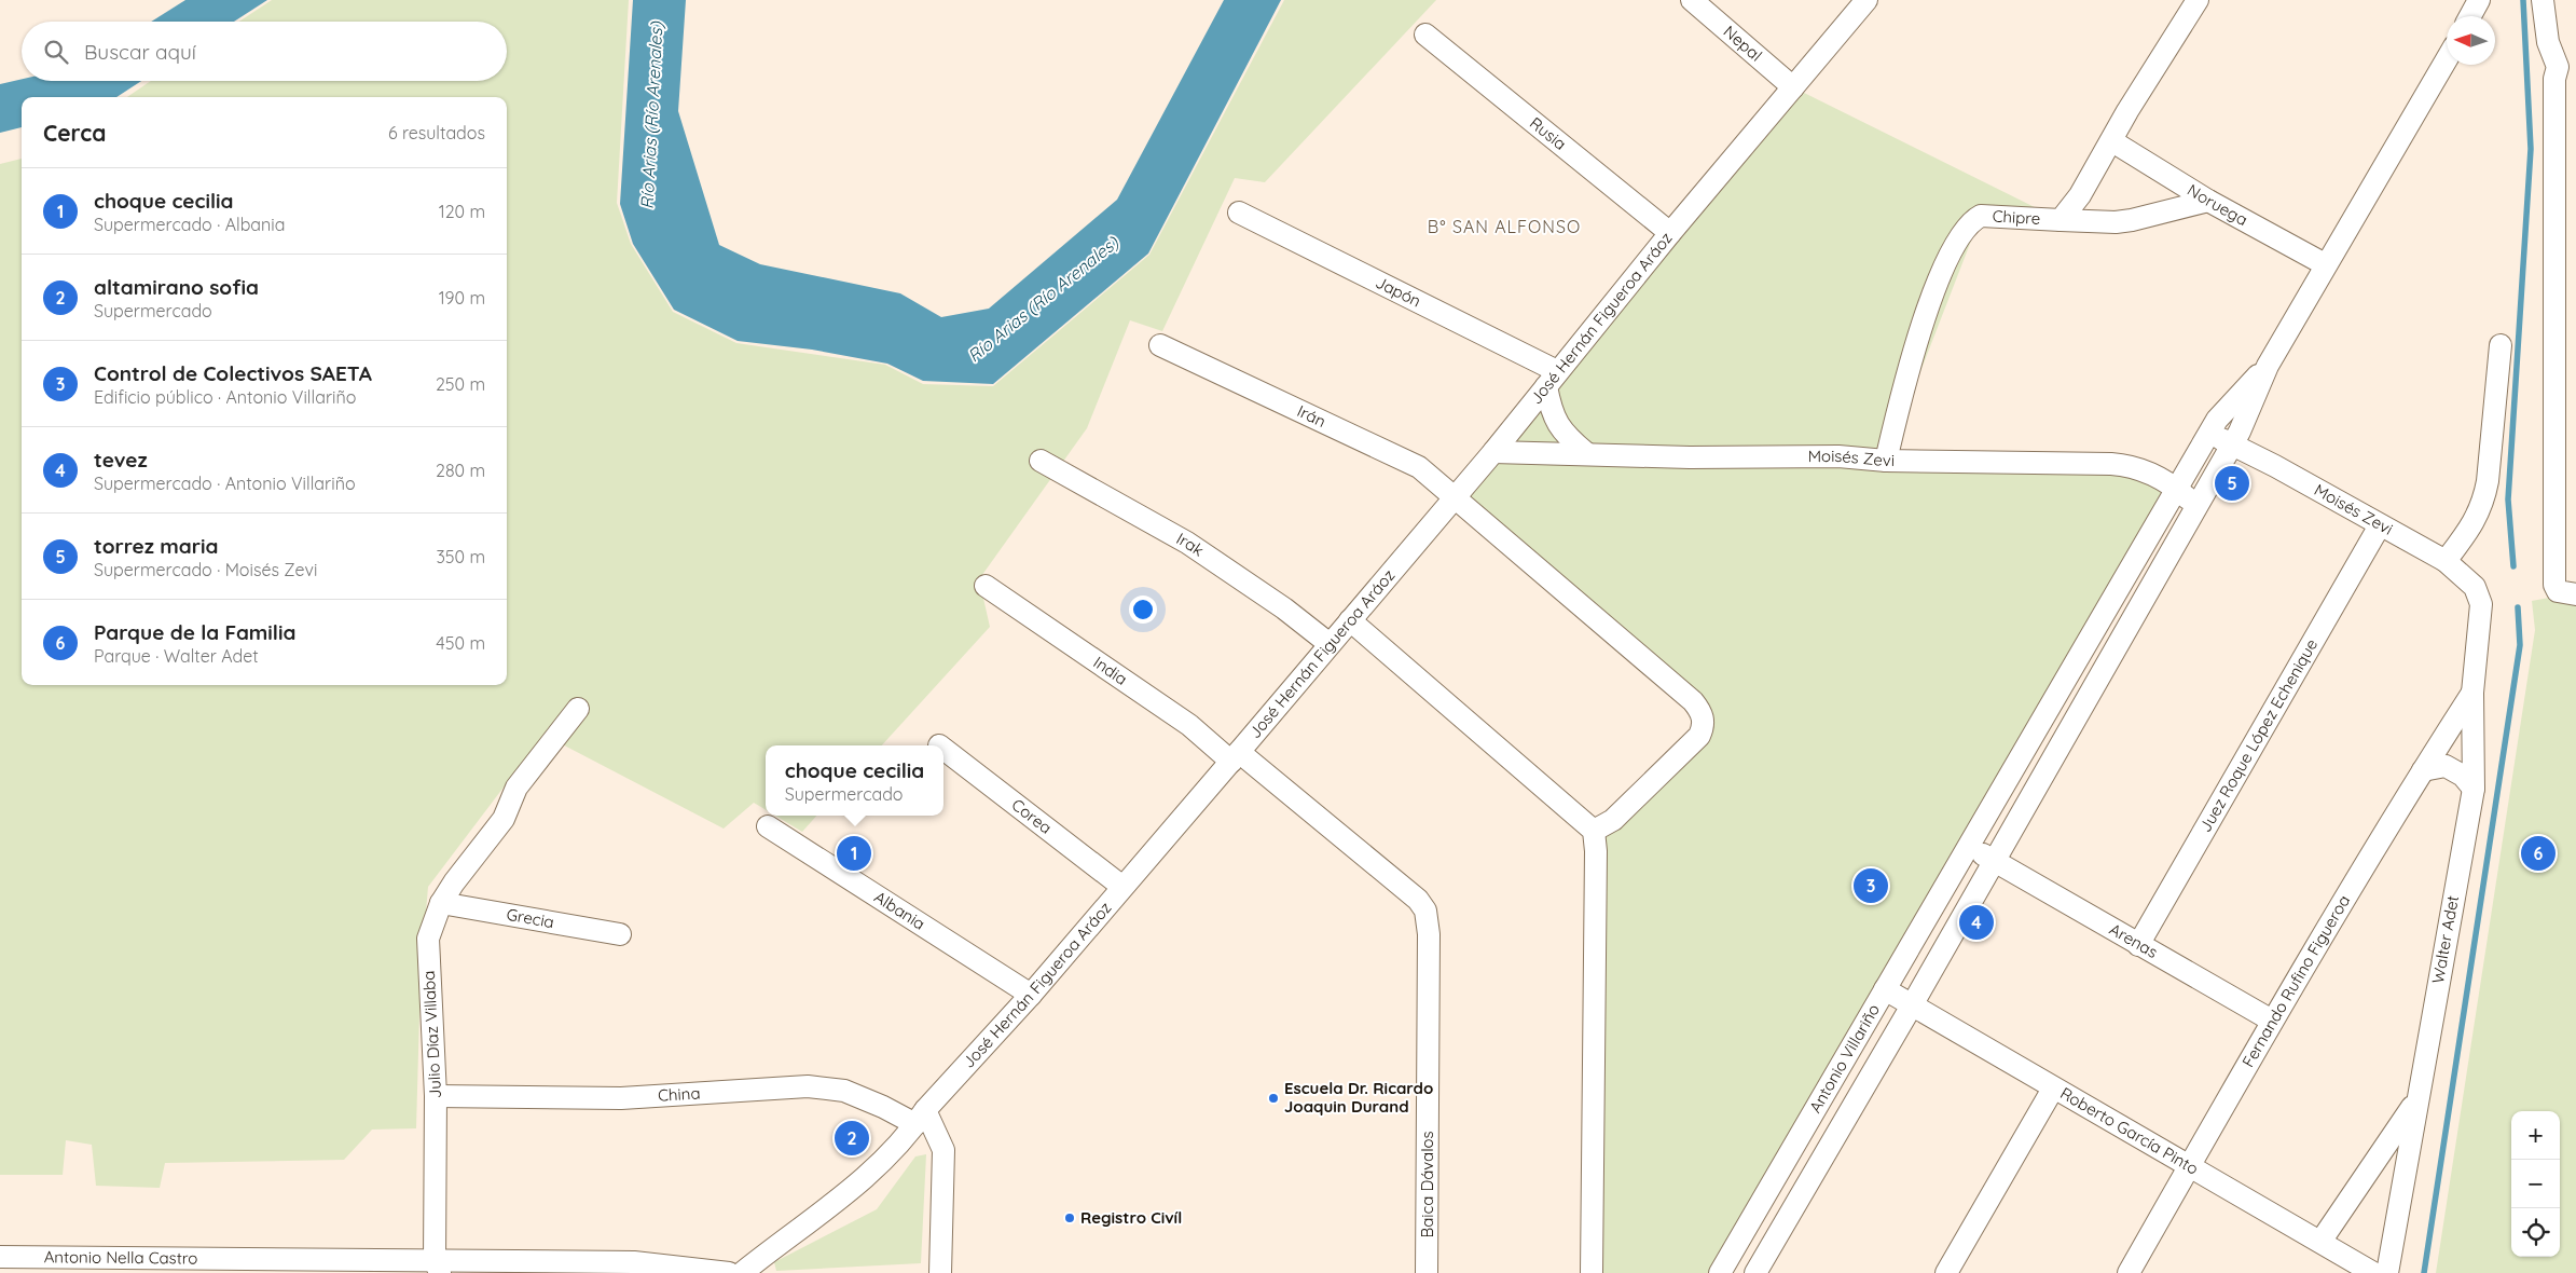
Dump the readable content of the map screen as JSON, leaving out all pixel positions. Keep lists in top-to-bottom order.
{
  "streets": {
    "street": [
      "Nepal",
      "Rusia",
      "Noruega",
      "Chipre",
      "Japón",
      "José Hernán Figueroa Aráoz",
      "Irán",
      "Moisés Zevi",
      "Irak",
      "India",
      "Juez Roque López Echenique",
      "Corea",
      "Albania",
      "Grecia",
      "Walter Adet",
      "Arenas",
      "Fernando Rufino Figueroa",
      "Julio Díaz Villaba",
      "Antonio Villariño",
      "China",
      "Roberto García Pinto",
      "Baica Dávalos",
      "Antonio Nella Castro"
    ]
  },
  "crossings": [
    ["Nepal", "José Hernán Figueroa Aráoz"],
    ["Rusia", "José Hernán Figueroa Aráoz"],
    ["Noruega", "Chipre"],
    ["Chipre", "Moisés Zevi"],
    ["Japón", "José Hernán Figueroa Aráoz"],
    ["José Hernán Figueroa Aráoz", "Irán"],
    ["José Hernán Figueroa Aráoz", "Moisés Zevi"],
    ["José Hernán Figueroa Aráoz", "Irak"],
    ["José Hernán Figueroa Aráoz", "India"],
    ["José Hernán Figueroa Aráoz", "Corea"],
    ["José Hernán Figueroa Aráoz", "Albania"],
    ["José Hernán Figueroa Aráoz", "China"],
    ["Moisés Zevi", "Juez Roque López Echenique"],
    ["Moisés Zevi", "Walter Adet"],
    ["Moisés Zevi", "Antonio Villariño"],
    ["India", "Baica Dávalos"],
    ["Juez Roque López Echenique", "Arenas"],
    ["Grecia", "Julio Díaz Villaba"],
    ["Walter Adet", "Fernando Rufino Figueroa"],
    ["Arenas", "Fernando Rufino Figueroa"],
    ["Arenas", "Antonio Villariño"],
    ["Fernando Rufino Figueroa", "Roberto García Pinto"],
    ["Julio Díaz Villaba", "China"],
    ["Julio Díaz Villaba", "Antonio Nella Castro"],
    ["Antonio Villariño", "Roberto García Pinto"]
  ],
  "districts": ["B° SAN ALFONSO"],
  "water": ["Río Arias (Río Arenales)"],
  "places": ["Escuela Dr. Ricardo Joaquin Durand", "Registro Civíl"],
  "north": "left",
  "page": {
    "search": "Buscar aquí",
    "heading": ["Cerca", "6 resultados"],
    "list": [
      {
        "mark": "1",
        "name": "choque cecilia",
        "note": "Supermercado · Albania",
        "value": "120 m"
      },
      {
        "mark": "2",
        "name": "altamirano sofia",
        "note": "Supermercado",
        "value": "190 m"
      },
      {
        "mark": "3",
        "name": "Control de Colectivos SAETA",
        "note": "Edificio público · Antonio Villariño",
        "value": "250 m"
      },
      {
        "mark": "4",
        "name": "tevez",
        "note": "Supermercado · Antonio Villariño",
        "value": "280 m"
      },
      {
        "mark": "5",
        "name": "torrez maria",
        "note": "Supermercado · Moisés Zevi",
        "value": "350 m"
      },
      {
        "mark": "6",
        "name": "Parque de la Familia",
        "note": "Parque · Walter Adet",
        "value": "450 m"
      }
    ],
    "pins": [
      "5",
      "1",
      "6",
      "3",
      "4",
      "2"
    ],
    "popup": ["choque cecilia", "Supermercado"],
    "map_buttons": ["+", "−"]
  }
}
